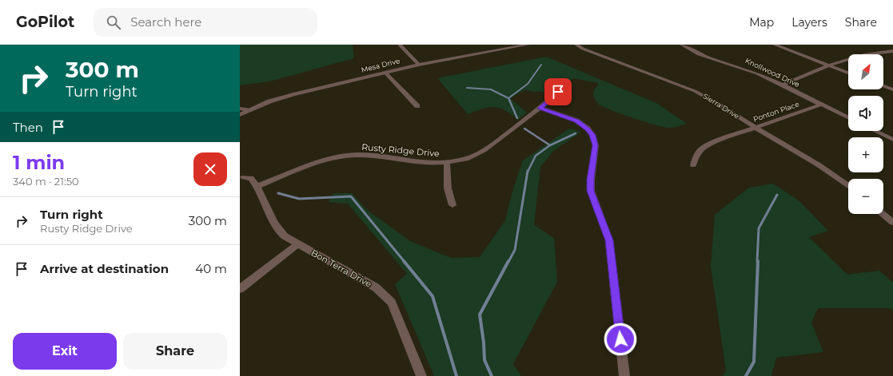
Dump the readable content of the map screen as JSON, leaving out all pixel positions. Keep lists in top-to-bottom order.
{
  "streets": {
    "street": [
      "Mesa Drive",
      "Knollwood Drive",
      "Sierra Drive",
      "Ponton Place",
      "Rusty Ridge Drive",
      "Bon Terra Drive"
    ]
  },
  "crossings": [
    ["Knollwood Drive", "Ponton Place"],
    ["Sierra Drive", "Ponton Place"],
    ["Rusty Ridge Drive", "Bon Terra Drive"]
  ],
  "north": "top right",
  "page": {
    "header": "GoPilot",
    "search": "Search here",
    "nav": ["Map", "Layers", "Share"],
    "turn": ["300 m", "Turn right"],
    "map_buttons": ["+", "−"],
    "then": "Then",
    "heading": ["1 min", "340 m · 21:50"],
    "list": [
      {
        "name": "Turn right",
        "note": "Rusty Ridge Drive",
        "value": "300 m"
      },
      {
        "name": "Arrive at destination",
        "value": "40 m"
      }
    ],
    "buttons": ["Exit", "Share"]
  }
}
